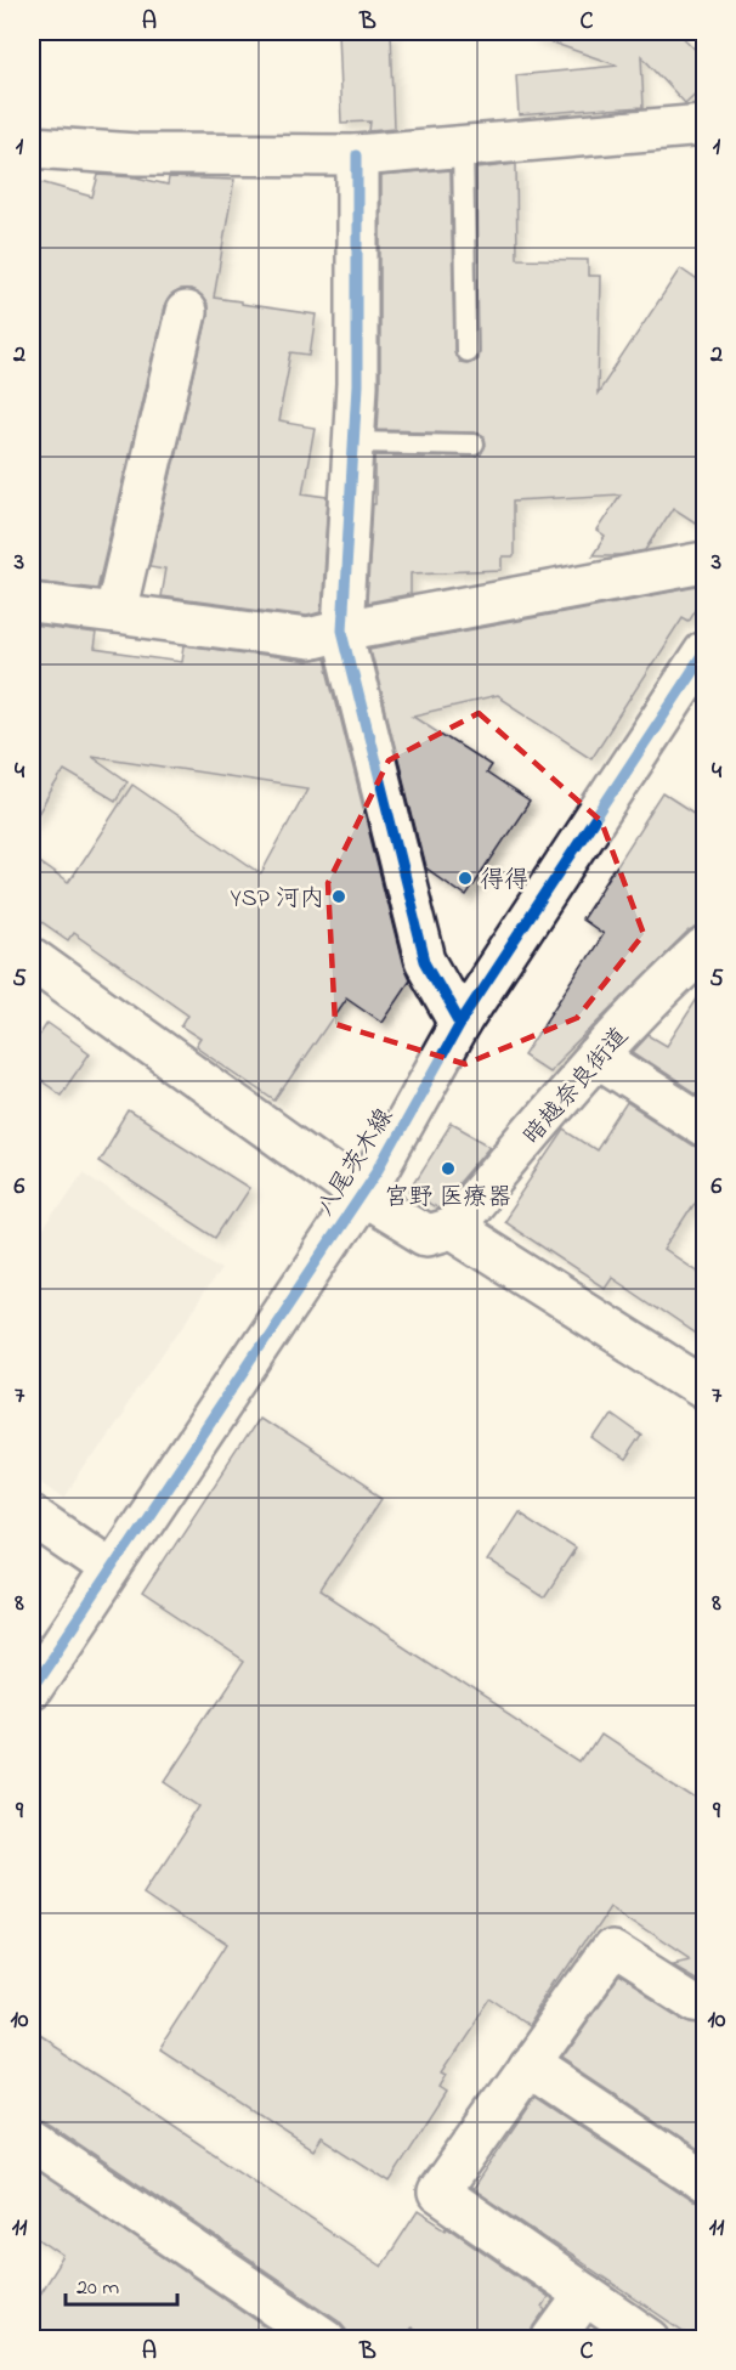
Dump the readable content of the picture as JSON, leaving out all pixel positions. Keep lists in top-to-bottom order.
{
  "streets": {
    "street": ["暗越奈良街道", "八尾茨木線"]
  },
  "places": ["得得", "YSP 河内", "宮野 医療器"],
  "scale_bar": "20 m",
  "grid": {
    "columns": ["A", "B", "C"],
    "rows": [
      "1",
      "2",
      "3",
      "4",
      "5",
      "6",
      "7",
      "8",
      "9",
      "10",
      "11"
    ]
  }
}
